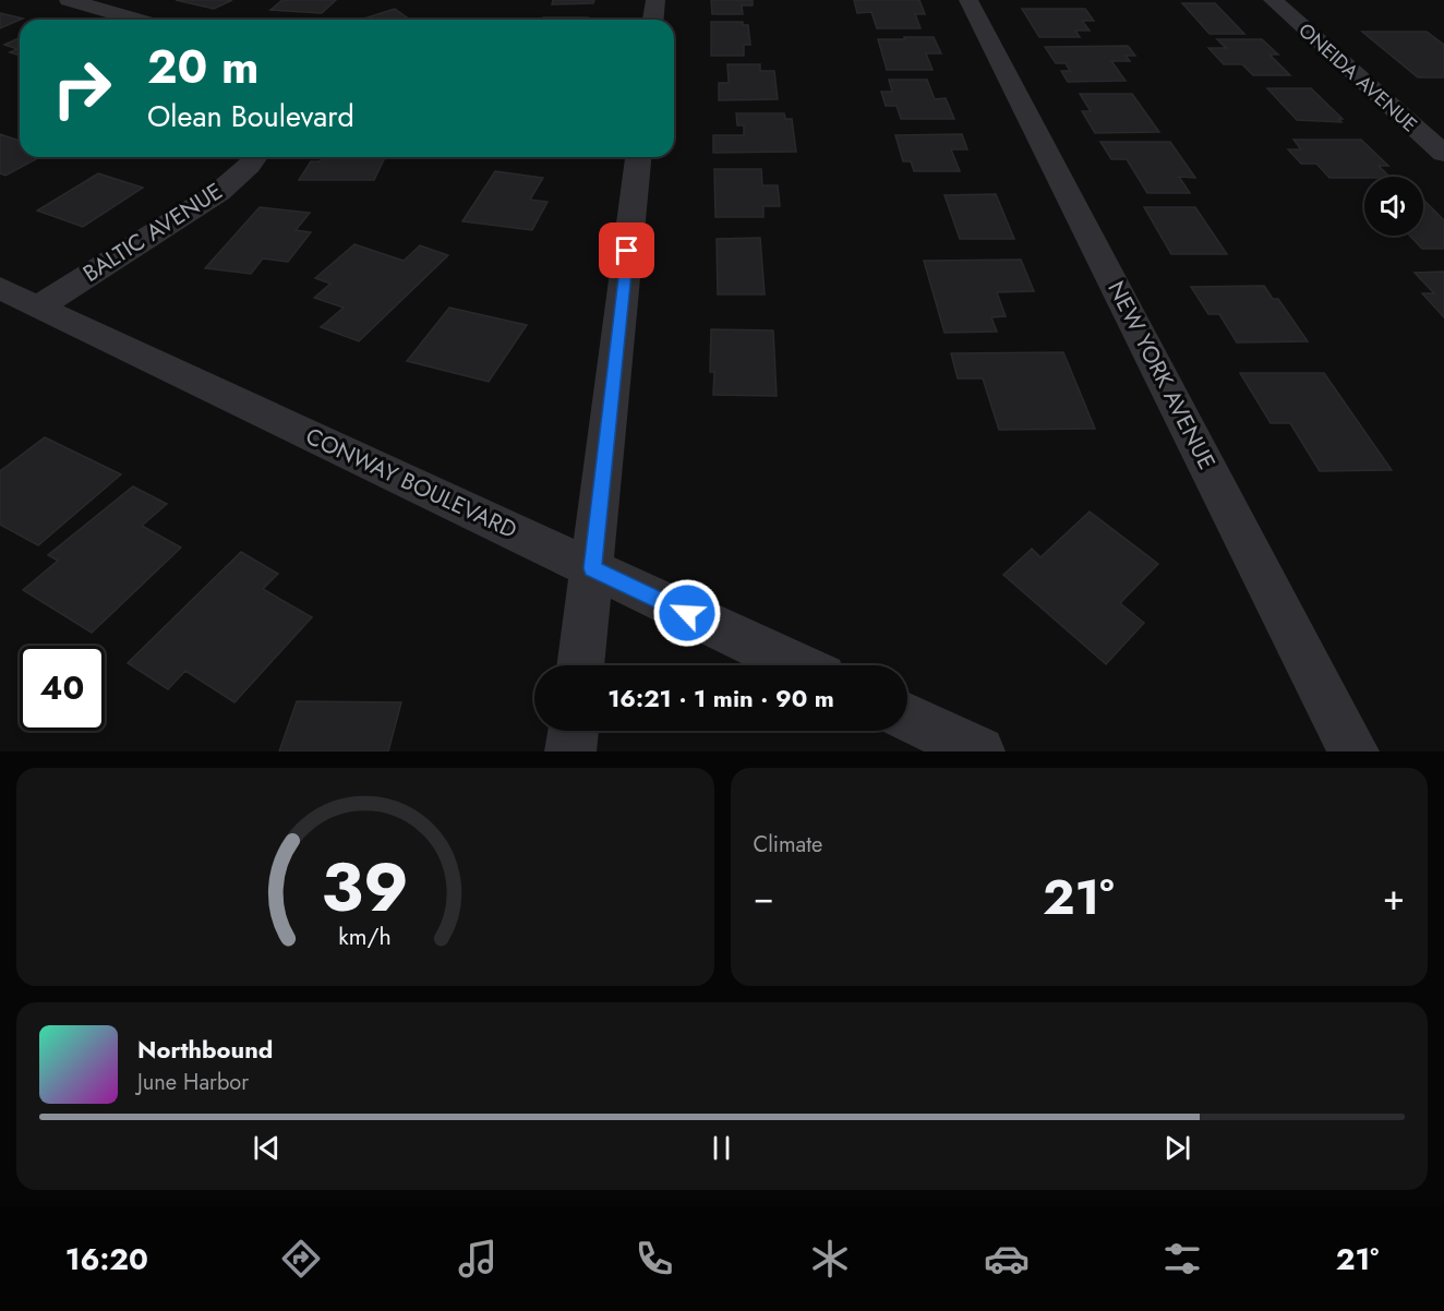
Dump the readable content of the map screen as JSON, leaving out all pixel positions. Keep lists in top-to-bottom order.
{
  "streets": {
    "street": [
      "ONEIDA AVENUE",
      "BALTIC AVENUE",
      "NEW YORK AVENUE",
      "CONWAY BOULEVARD"
    ]
  },
  "crossings": [
    ["BALTIC AVENUE", "CONWAY BOULEVARD"]
  ],
  "page": {
    "turn": ["20 m", "Olean Boulevard"],
    "limit": "40",
    "trip": "16:21 · 1 min · 90 m",
    "tile": "Climate",
    "heat": ["−", "21°", "+"],
    "song": ["Northbound", "June Harbor"],
    "tabs": ["16:20", "21°"],
    "gauge": ["39", "km/h"]
  }
}
